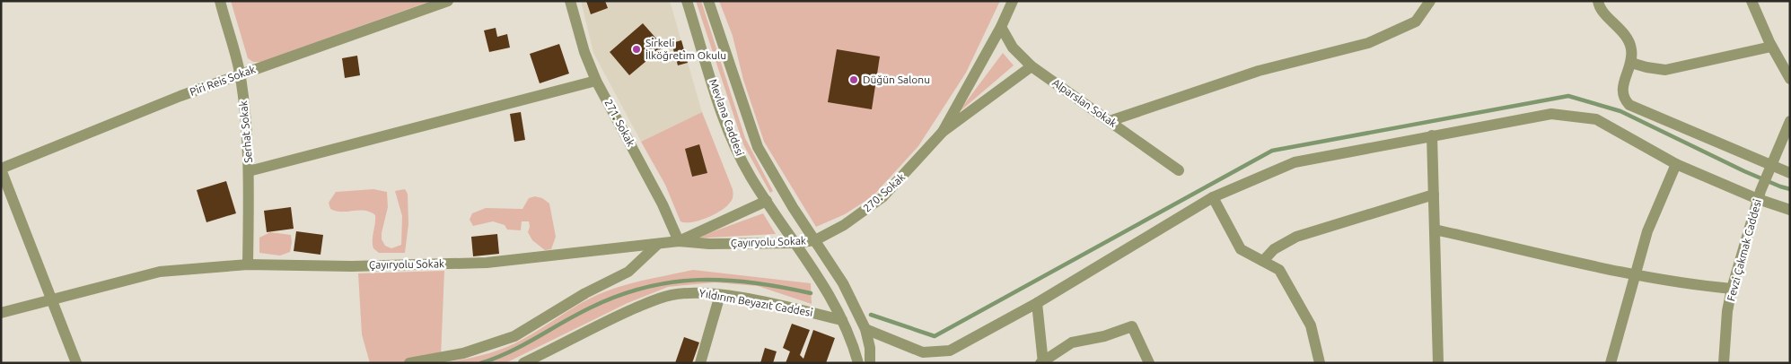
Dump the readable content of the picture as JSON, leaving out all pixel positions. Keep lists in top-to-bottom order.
{
  "streets": {
    "street": [
      "Piri Reis Sokak",
      "Alparslan Sokak",
      "Mevlana Caddesi",
      "271. Sokak",
      "Serhat Sokak",
      "270. Sokak",
      "Çayıryolu Sokak",
      "Fevzi Çakmak Caddesi",
      "Yıldırım Beyazıt Caddesi"
    ]
  },
  "crossings": [
    ["Piri Reis Sokak", "Serhat Sokak"],
    ["Mevlana Caddesi", "Çayıryolu Sokak"],
    ["Mevlana Caddesi", "Yıldırım Beyazıt Caddesi"],
    ["271. Sokak", "Çayıryolu Sokak"],
    ["Serhat Sokak", "Çayıryolu Sokak"],
    ["270. Sokak", "Çayıryolu Sokak"]
  ],
  "places": ["Sirkeli İlköğretim Okulu", "Düğün Salonu"]
}
